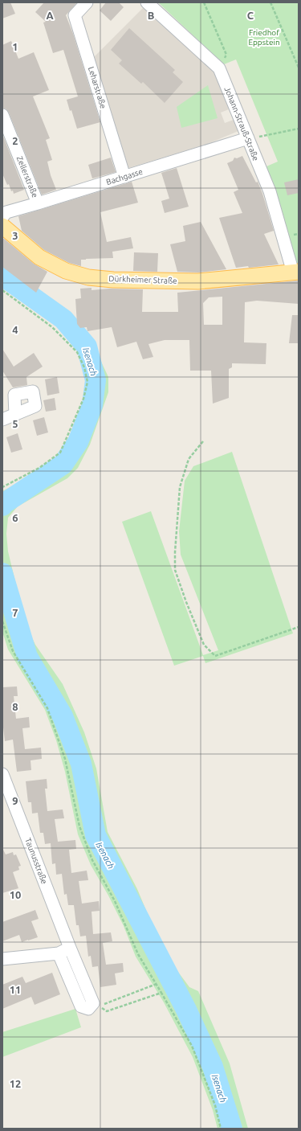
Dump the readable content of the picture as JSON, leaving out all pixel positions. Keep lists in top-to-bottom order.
{
  "streets": {
    "main road": ["Dürkheimer Straße"],
    "street": [
      "Leharstraße",
      "Johann-Strauß-Straße",
      "Zellerstraße",
      "Bachgasse",
      "Taunusstraße"
    ]
  },
  "crossings": [
    ["Leharstraße", "Bachgasse"],
    ["Johann-Strauß-Straße", "Bachgasse"],
    ["Johann-Strauß-Straße", "Dürkheimer Straße"],
    ["Zellerstraße", "Bachgasse"]
  ],
  "water": ["Isenach"],
  "parks": ["Friedhof Eppstein"],
  "grid": {
    "columns": ["A", "B", "C"],
    "rows": [
      "1",
      "2",
      "3",
      "4",
      "5",
      "6",
      "7",
      "8",
      "9",
      "10",
      "11",
      "12"
    ]
  }
}
